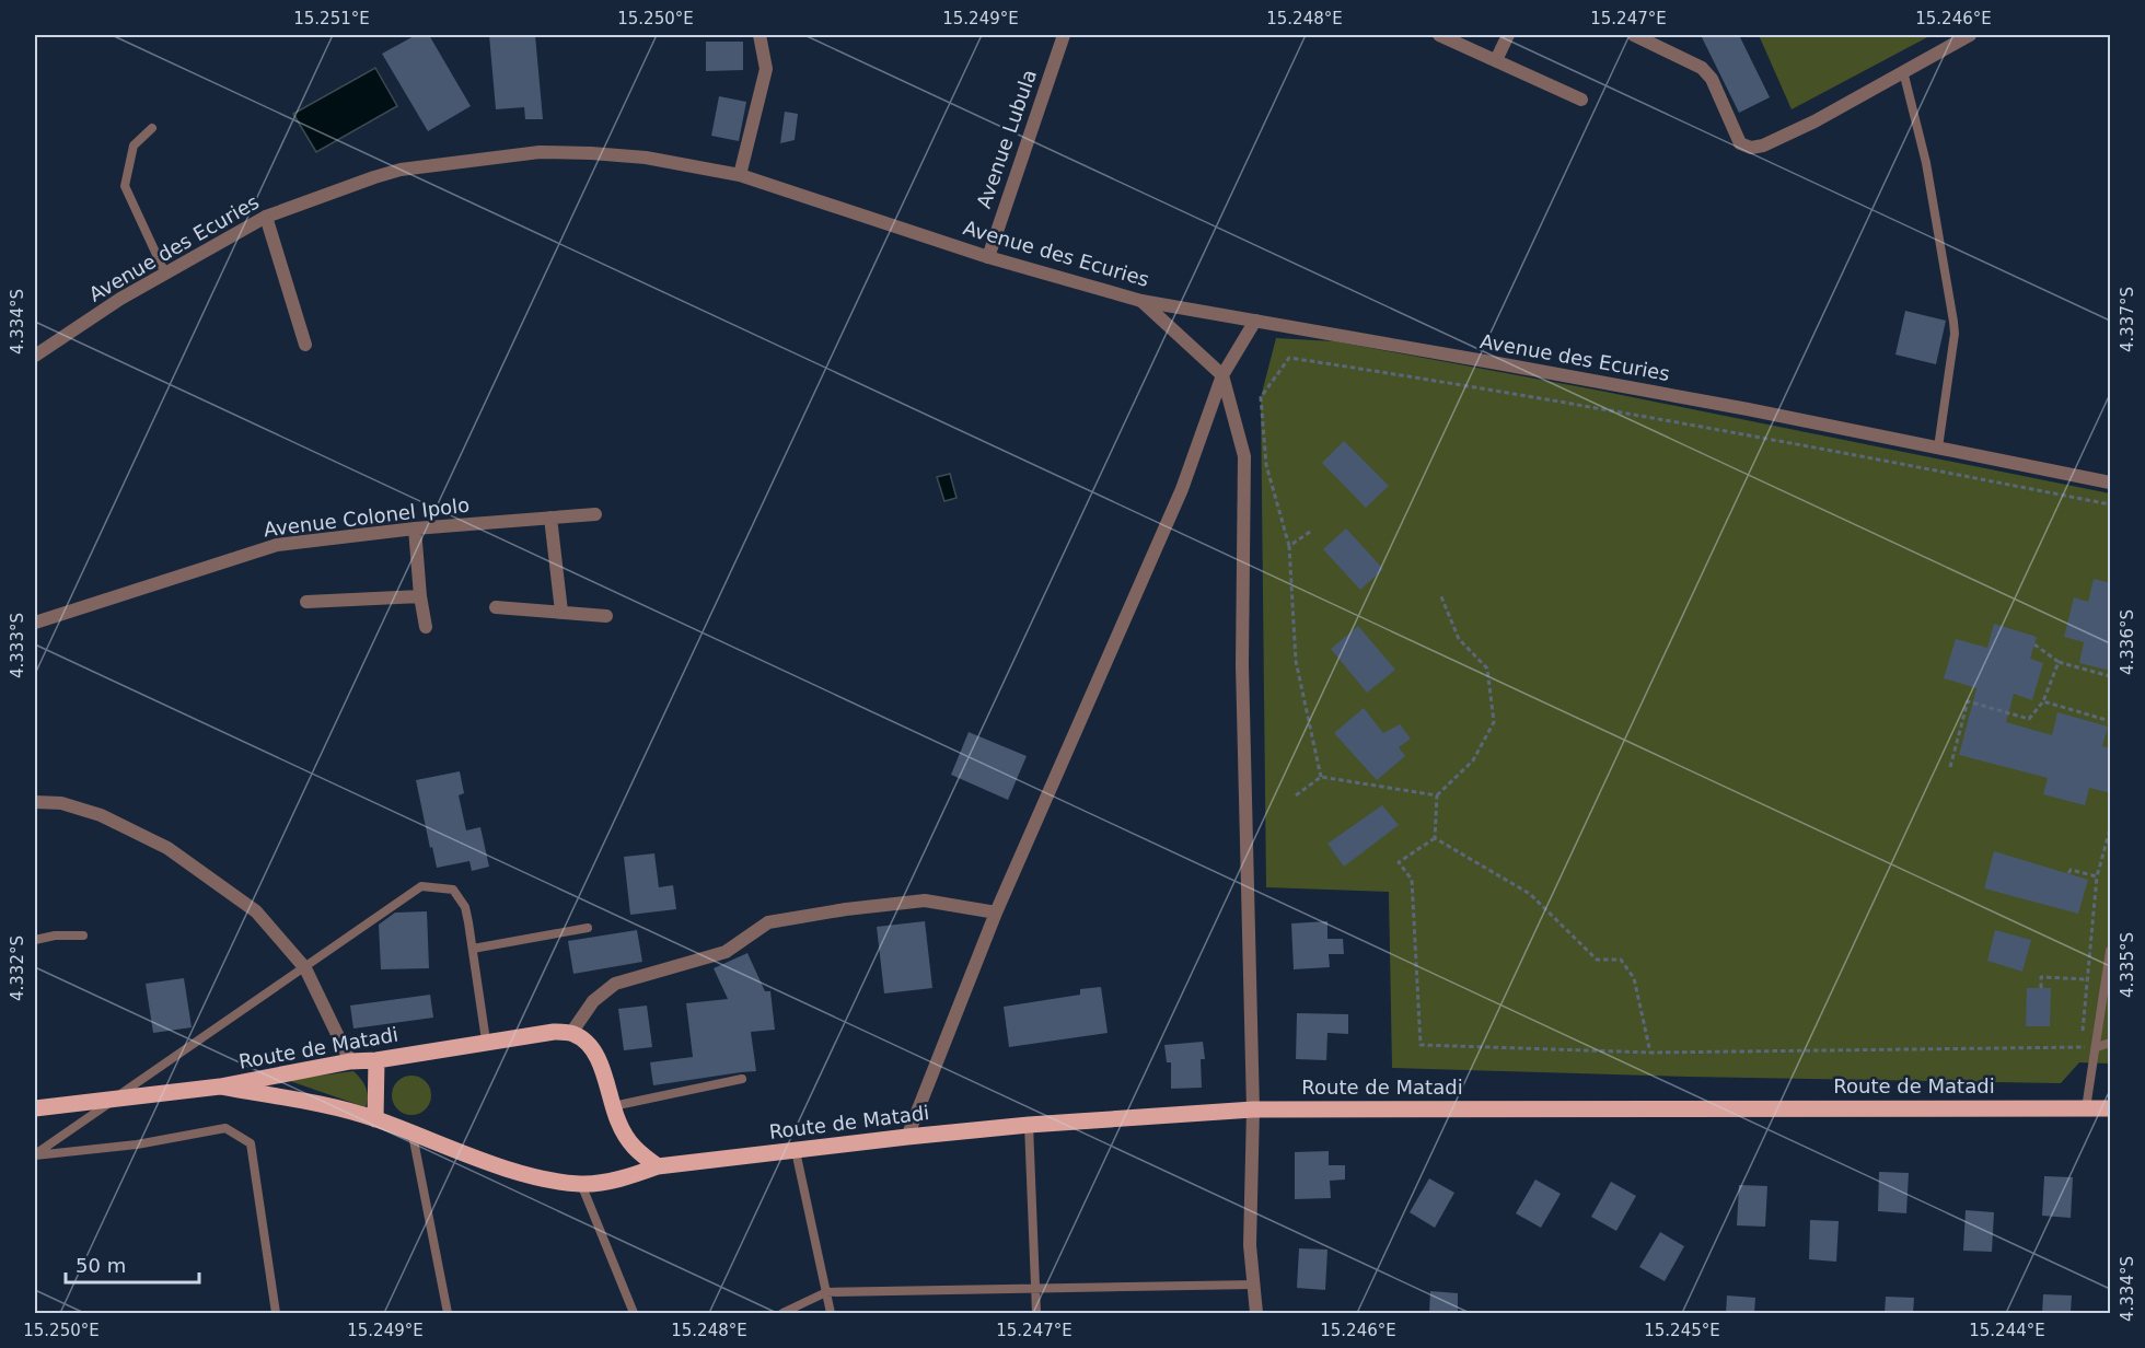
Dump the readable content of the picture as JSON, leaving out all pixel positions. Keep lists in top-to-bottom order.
{
  "streets": {
    "main road": ["Route de Matadi"],
    "street": ["Avenue Lubula", "Avenue des Ecuries", "Avenue Colonel Ipolo"]
  },
  "crossings": [
    ["Avenue Lubula", "Avenue des Ecuries"]
  ],
  "scale_bar": "50 m",
  "coordinates": [
    "15.251°E",
    "15.250°E",
    "15.249°E",
    "15.248°E",
    "15.247°E",
    "15.246°E",
    "4.337°S",
    "4.334°S",
    "4.336°S",
    "4.333°S",
    "4.335°S",
    "4.332°S",
    "15.245°E",
    "15.244°E"
  ]
}
